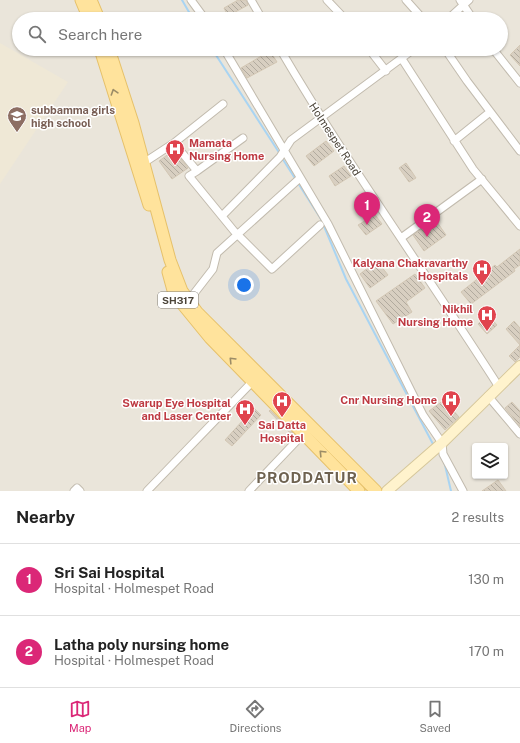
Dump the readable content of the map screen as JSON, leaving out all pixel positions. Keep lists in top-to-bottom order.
{
  "streets": {
    "main road": ["SH317"],
    "street": ["Holmespet Road"]
  },
  "districts": ["PRODDATUR"],
  "places": {
    "school or university": ["subbamma girls high school"],
    "hospital": [
      "Mamata Nursing Home",
      "Kalyana Chakravarthy Hospitals",
      "Nikhil Nursing Home",
      "Cnr Nursing Home",
      "Sai Datta Hospital",
      "Swarup Eye Hospital and Laser Center"
    ]
  },
  "page": {
    "search": "Search here",
    "pins": ["1", "2"],
    "heading": ["Nearby", "2 results"],
    "list": [
      {
        "mark": "1",
        "name": "Sri Sai Hospital",
        "note": "Hospital · Holmespet Road",
        "value": "130 m"
      },
      {
        "mark": "2",
        "name": "Latha poly nursing home",
        "note": "Hospital · Holmespet Road",
        "value": "170 m"
      }
    ],
    "nav": ["Map", "Directions", "Saved"]
  }
}
